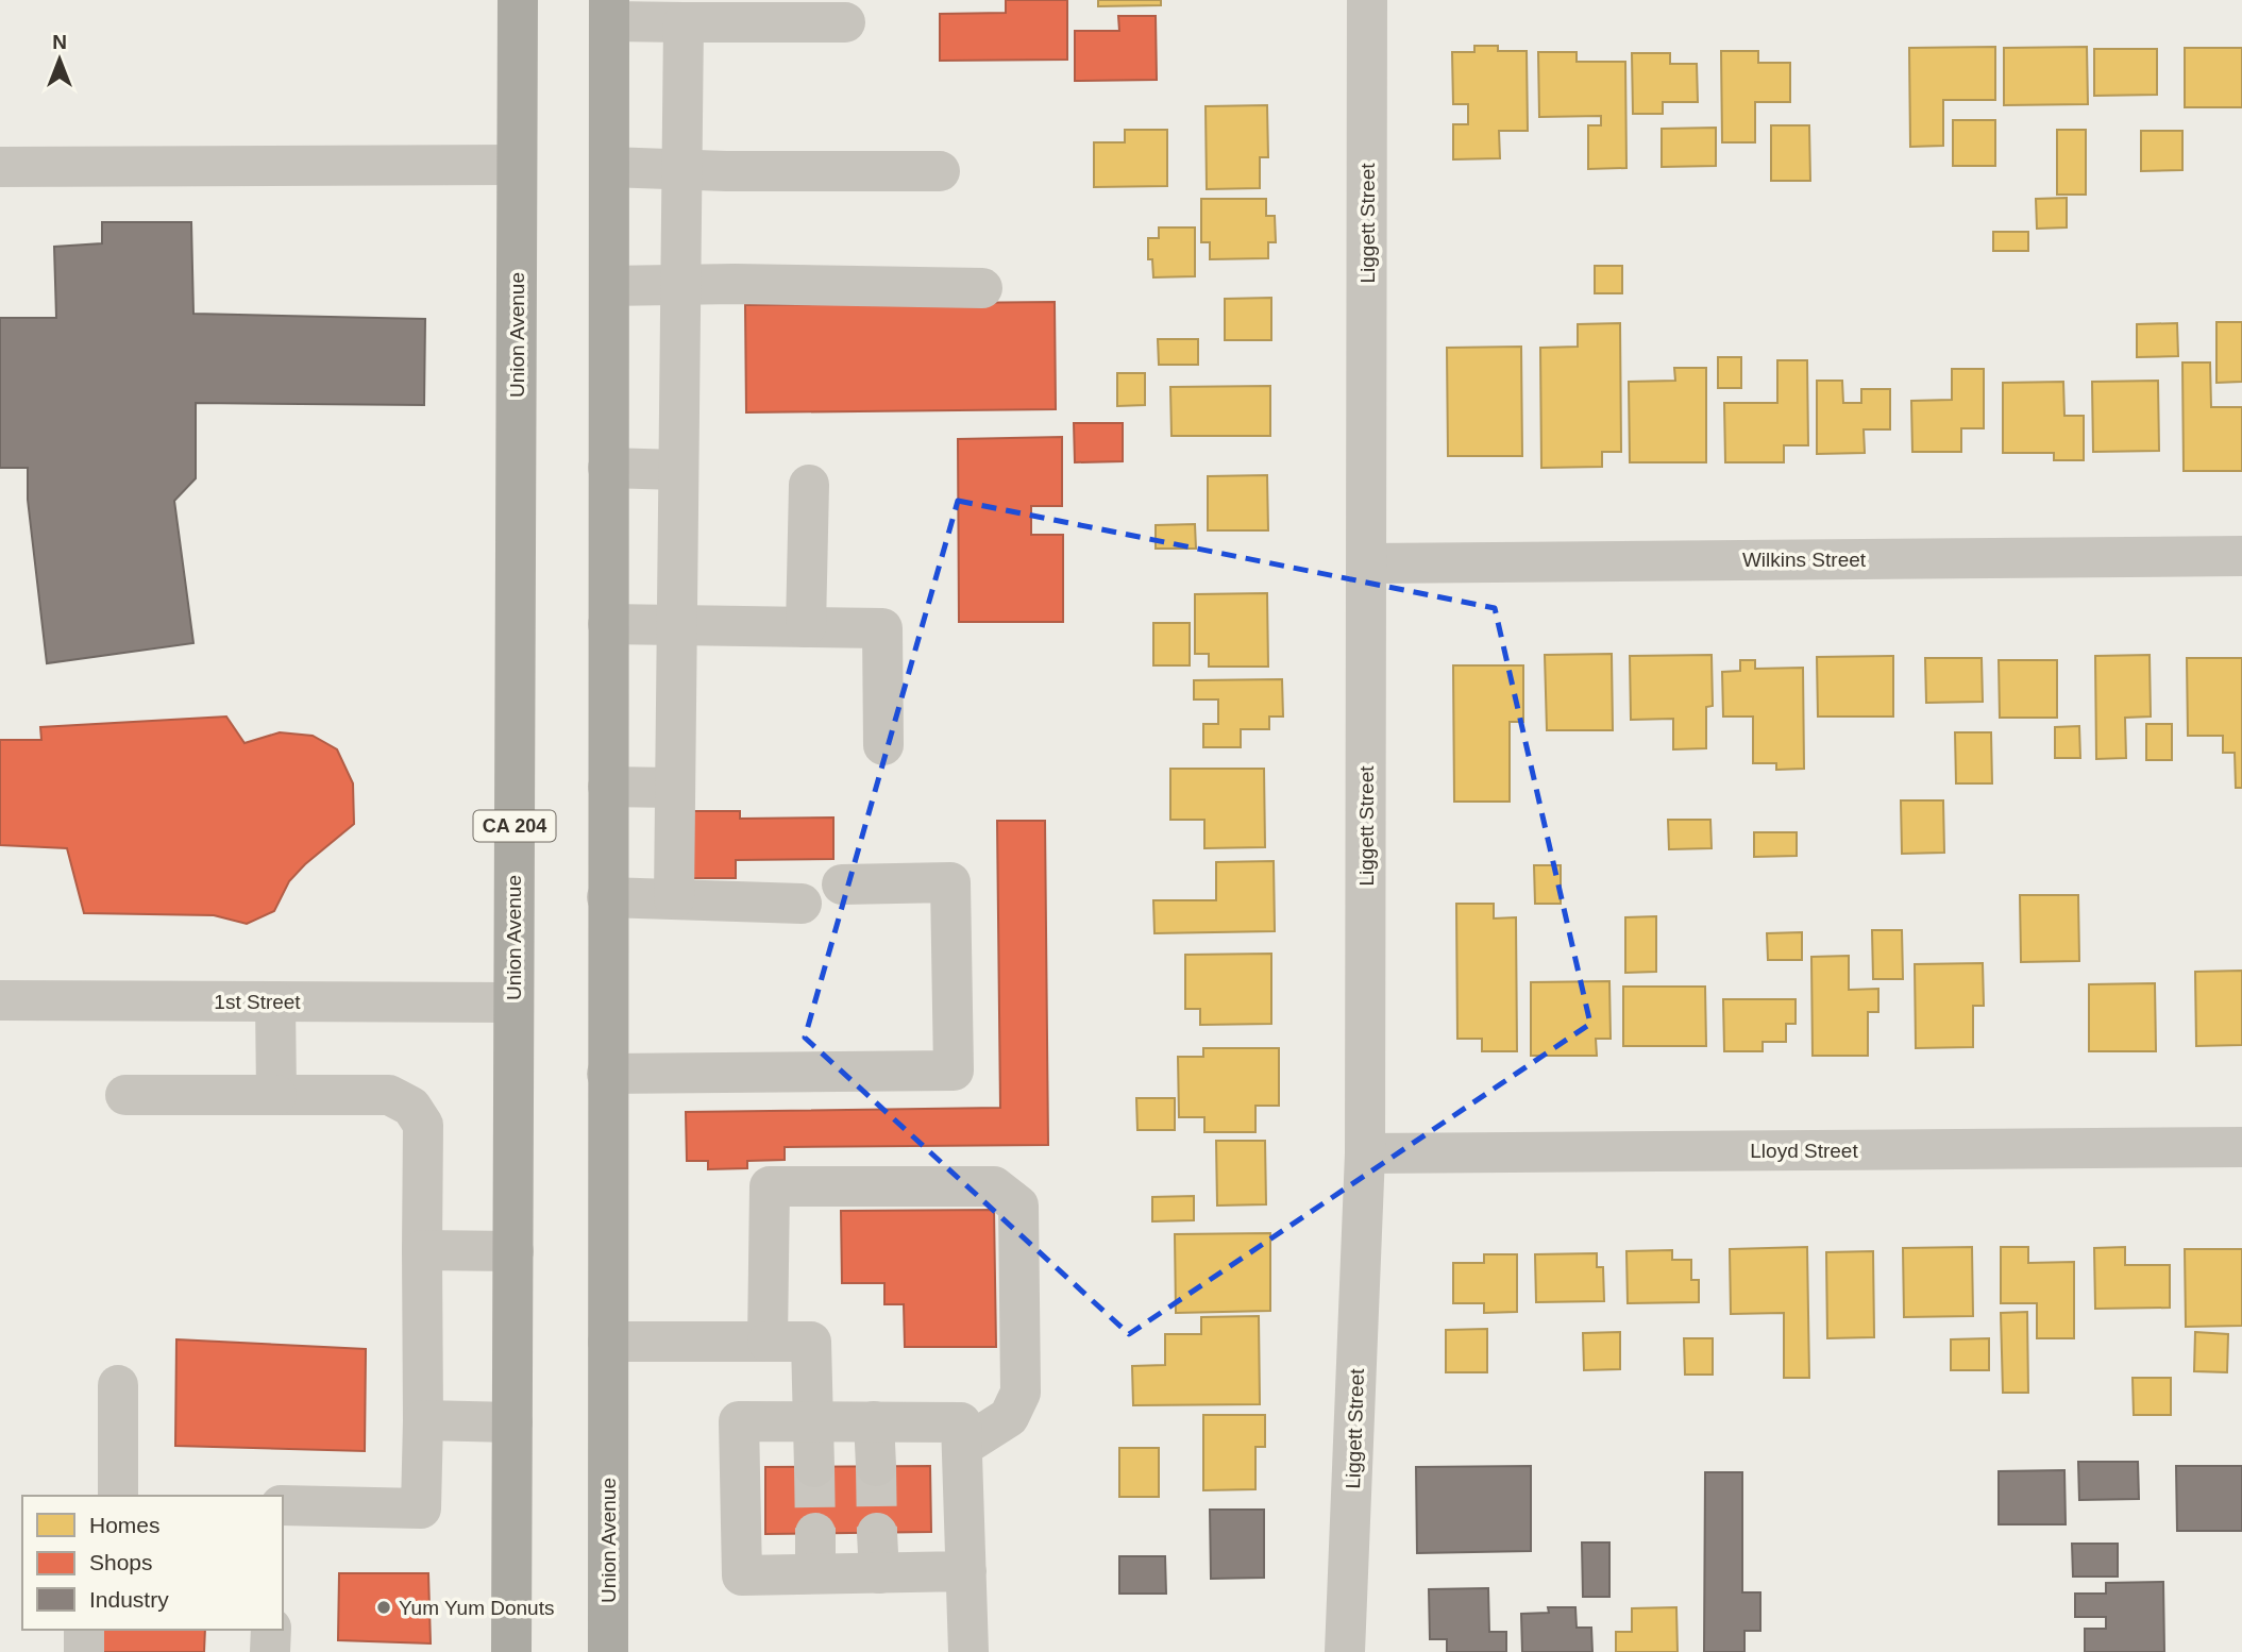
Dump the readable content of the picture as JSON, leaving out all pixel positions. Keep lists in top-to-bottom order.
{
  "streets": {
    "highway": ["Union Avenue", "CA 204"],
    "street": [
      "Liggett Street",
      "Wilkins Street",
      "1st Street",
      "Lloyd Street"
    ]
  },
  "crossings": [
    ["Liggett Street", "Wilkins Street"],
    ["Liggett Street", "Lloyd Street"],
    ["Union Avenue", "1st Street"]
  ],
  "places": ["Yum Yum Donuts"],
  "legend": ["Homes", "Shops", "Industry"],
  "north": "top"
}
